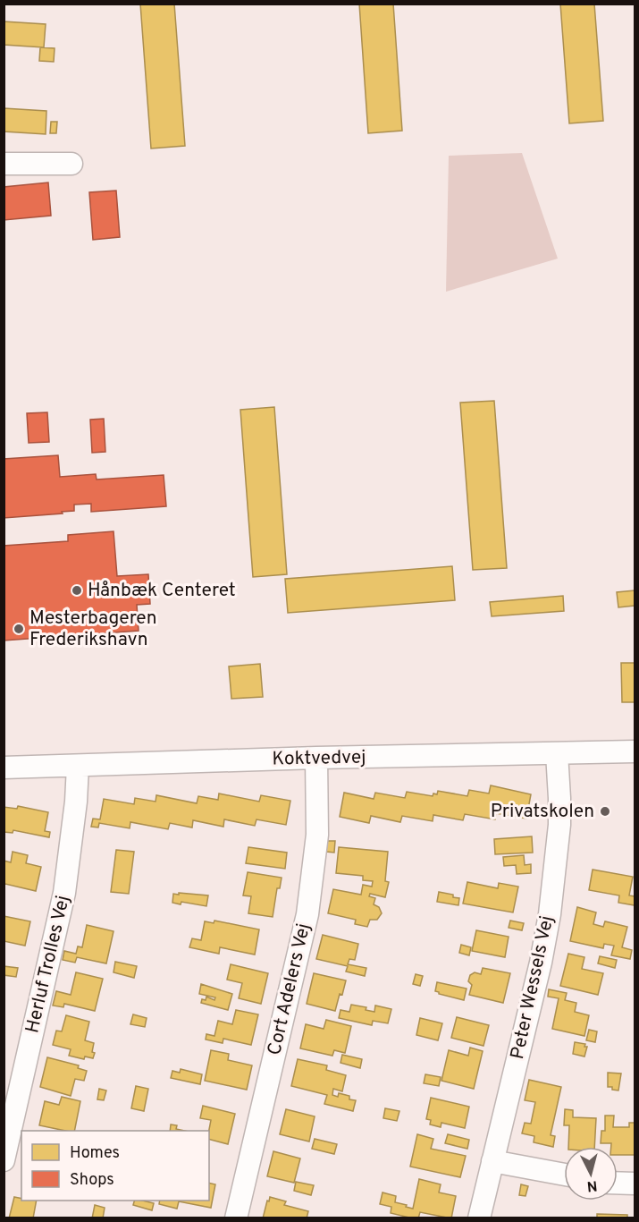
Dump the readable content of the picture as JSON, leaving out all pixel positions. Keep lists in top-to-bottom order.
{
  "streets": {
    "street": [
      "Koktvedvej",
      "Herluf Trolles Vej",
      "Peter Wessels Vej",
      "Cort Adelers Vej"
    ]
  },
  "crossings": [
    ["Koktvedvej", "Herluf Trolles Vej"],
    ["Koktvedvej", "Peter Wessels Vej"],
    ["Koktvedvej", "Cort Adelers Vej"]
  ],
  "places": ["Hånbæk Centeret", "Mesterbageren Frederikshavn", "Privatskolen"],
  "legend": ["Homes", "Shops"],
  "north": "bottom"
}
